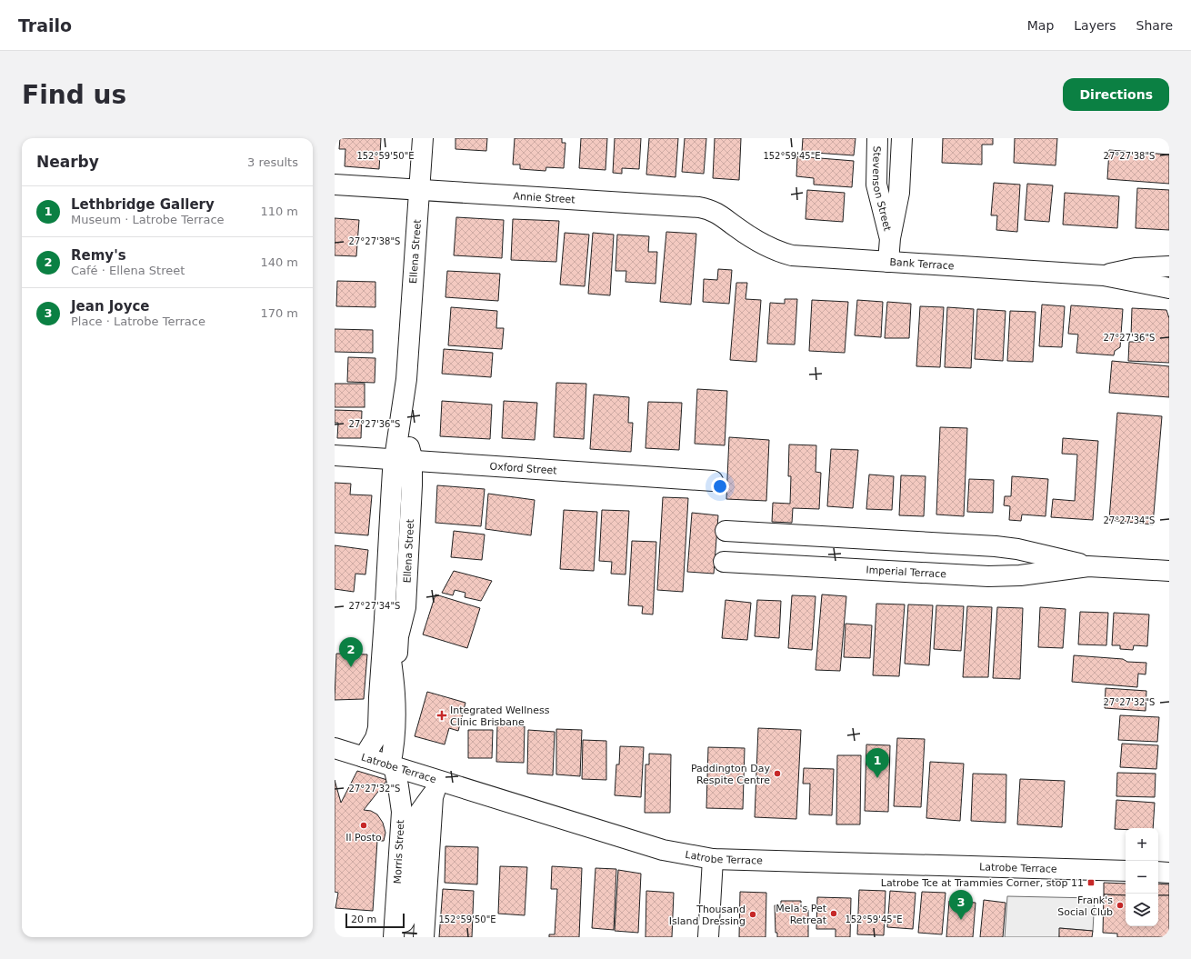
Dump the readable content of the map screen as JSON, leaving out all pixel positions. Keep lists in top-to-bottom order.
{
  "streets": {
    "street": [
      "Stevenson Street",
      "Annie Street",
      "Ellena Street",
      "Bank Terrace",
      "Oxford Street",
      "Imperial Terrace",
      "Latrobe Terrace",
      "Morris Street"
    ]
  },
  "crossings": [
    ["Stevenson Street", "Bank Terrace"],
    ["Annie Street", "Ellena Street"],
    ["Annie Street", "Bank Terrace"],
    ["Ellena Street", "Oxford Street"],
    ["Ellena Street", "Latrobe Terrace"],
    ["Ellena Street", "Morris Street"],
    ["Latrobe Terrace", "Morris Street"]
  ],
  "places": {
    "health": ["Integrated Wellness Clinic Brisbane"],
    "other": [
      "Paddington Day Respite Centre",
      "Il Posto",
      "Frank's Social Club",
      "Mela's Pet Retreat",
      "Thousand Island Dressing"
    ],
    "transit": ["Latrobe Tce at Trammies Corner, stop 11"]
  },
  "scale_bar": "20 m",
  "page": {
    "header": "Trailo",
    "nav": ["Map", "Layers", "Share"],
    "buttons": "Directions",
    "title": "Find us",
    "heading": ["Nearby", "3 results"],
    "list": [
      {
        "mark": "1",
        "name": "Lethbridge Gallery",
        "note": "Museum · Latrobe Terrace",
        "value": "110 m"
      },
      {
        "mark": "2",
        "name": "Remy's",
        "note": "Café · Ellena Street",
        "value": "140 m"
      },
      {
        "mark": "3",
        "name": "Jean Joyce",
        "note": "Place · Latrobe Terrace",
        "value": "170 m"
      }
    ],
    "pins": ["2", "1", "3"],
    "map_buttons": ["+", "−"],
    "scale": "20 m"
  },
  "coordinates": [
    "27°27'38\"S",
    "152°59'50\"E",
    "152°59'45\"E",
    "27°27'36\"S",
    "27°27'34\"S",
    "27°27'32\"S"
  ]
}
